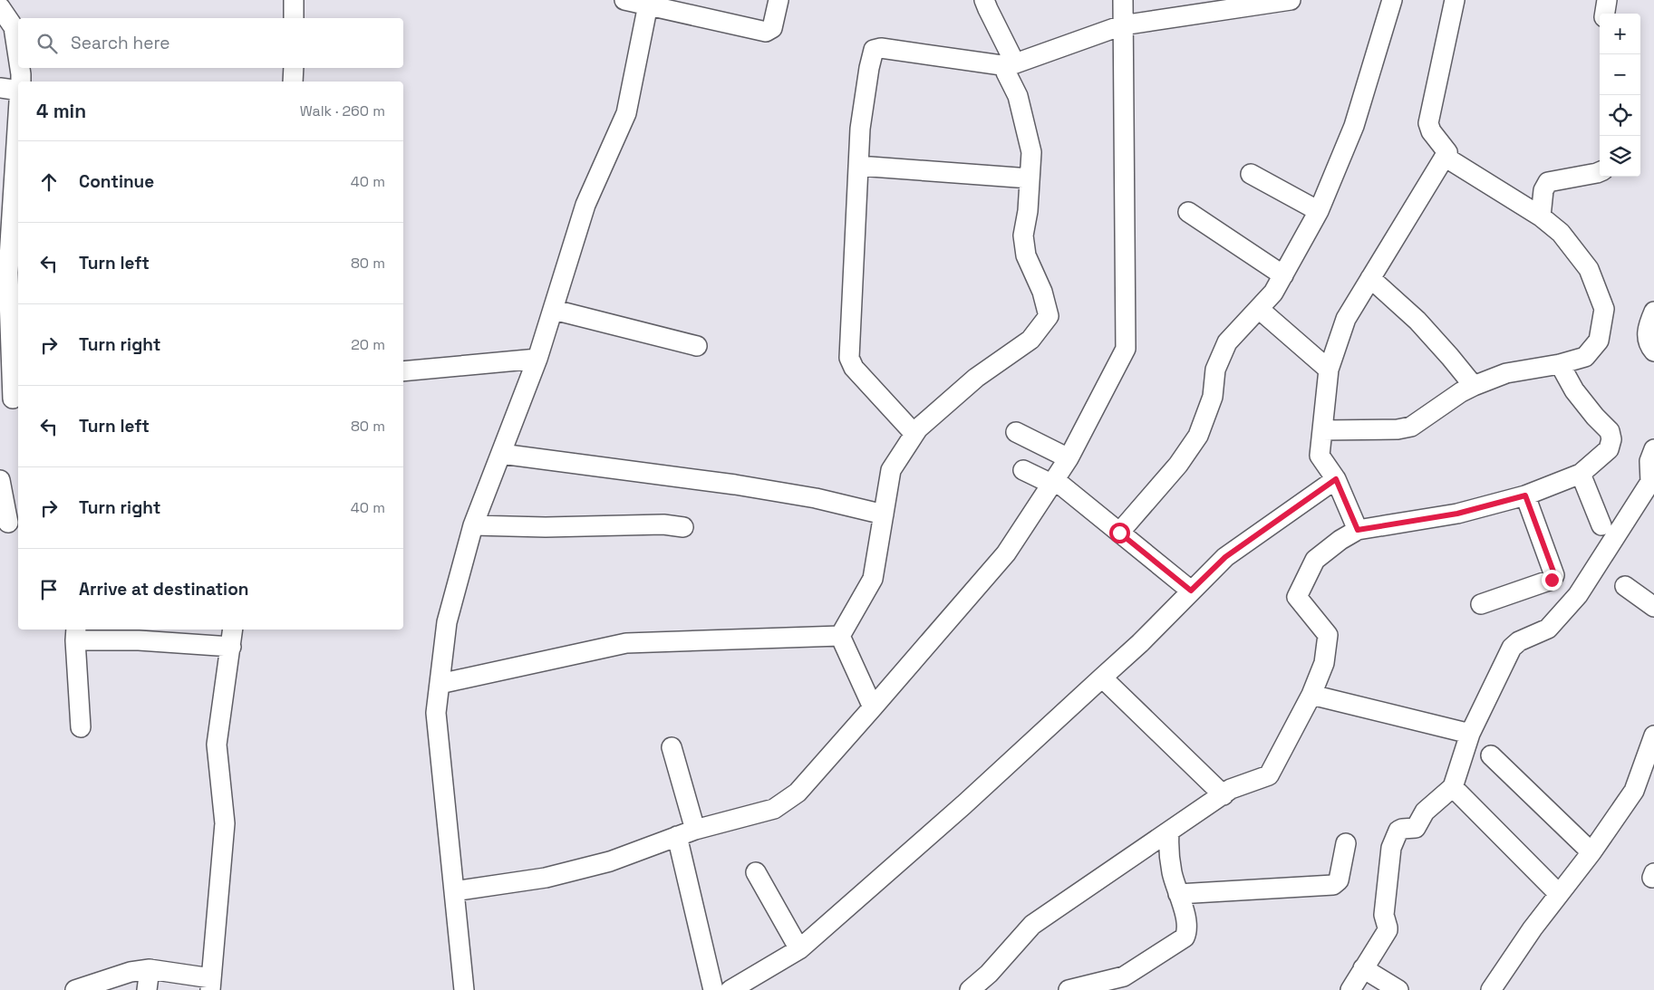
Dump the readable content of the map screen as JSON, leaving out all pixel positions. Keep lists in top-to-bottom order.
{
  "page": {
    "map_buttons": ["+", "−"],
    "search": "Search here",
    "heading": ["4 min", "Walk · 260 m"],
    "list": [
      ["Continue", "40 m"],
      ["Turn left", "80 m"],
      ["Turn right", "20 m"],
      ["Turn left", "80 m"],
      ["Turn right", "40 m"],
      "Arrive at destination"
    ]
  }
}
